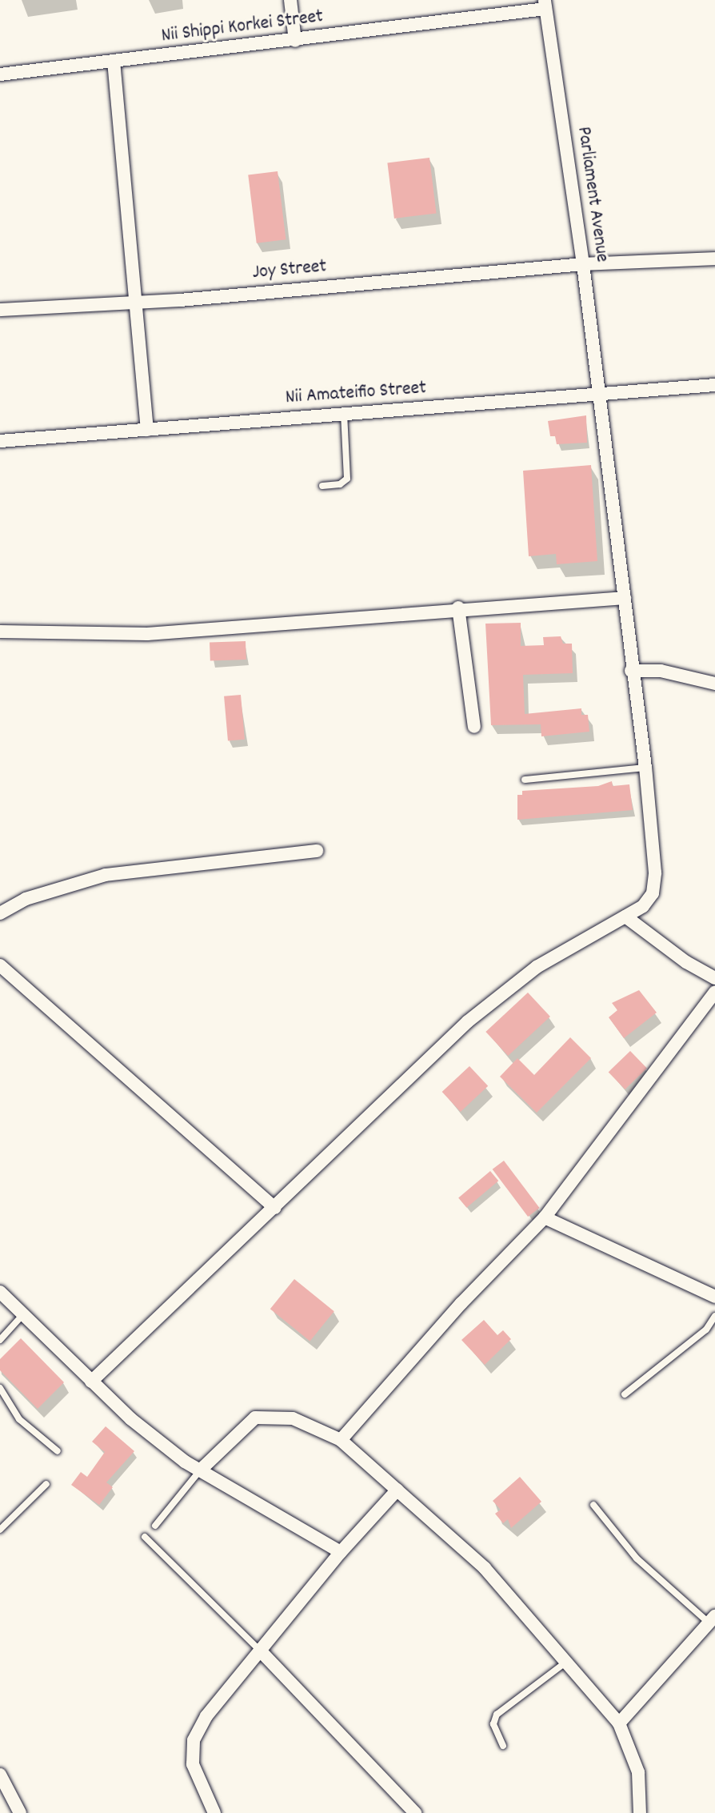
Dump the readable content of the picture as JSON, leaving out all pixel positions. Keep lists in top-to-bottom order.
{
  "streets": {
    "street": [
      "Nii Shippi Korkei Street",
      "Parliament Avenue",
      "Joy Street",
      "Nii Amateifio Street"
    ]
  },
  "crossings": [
    ["Nii Shippi Korkei Street", "Parliament Avenue"],
    ["Parliament Avenue", "Joy Street"],
    ["Parliament Avenue", "Nii Amateifio Street"]
  ]
}
